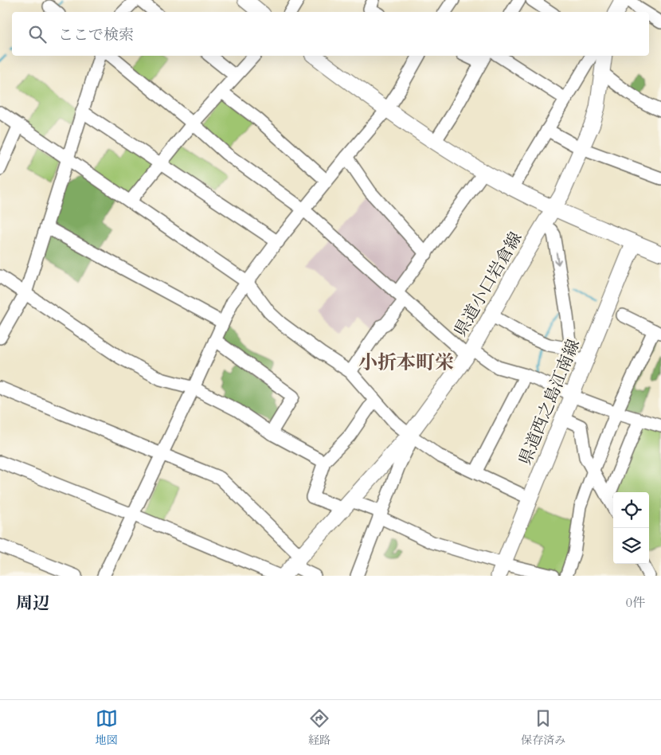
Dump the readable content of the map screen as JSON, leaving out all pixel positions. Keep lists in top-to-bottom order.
{
  "streets": {
    "main road": ["県道小口岩倉線", "県道西之島江南線"]
  },
  "districts": ["小折本町栄"],
  "page": {
    "search": "ここで検索",
    "heading": ["周辺", "0件"],
    "nav": ["地図", "経路", "保存済み"]
  }
}
